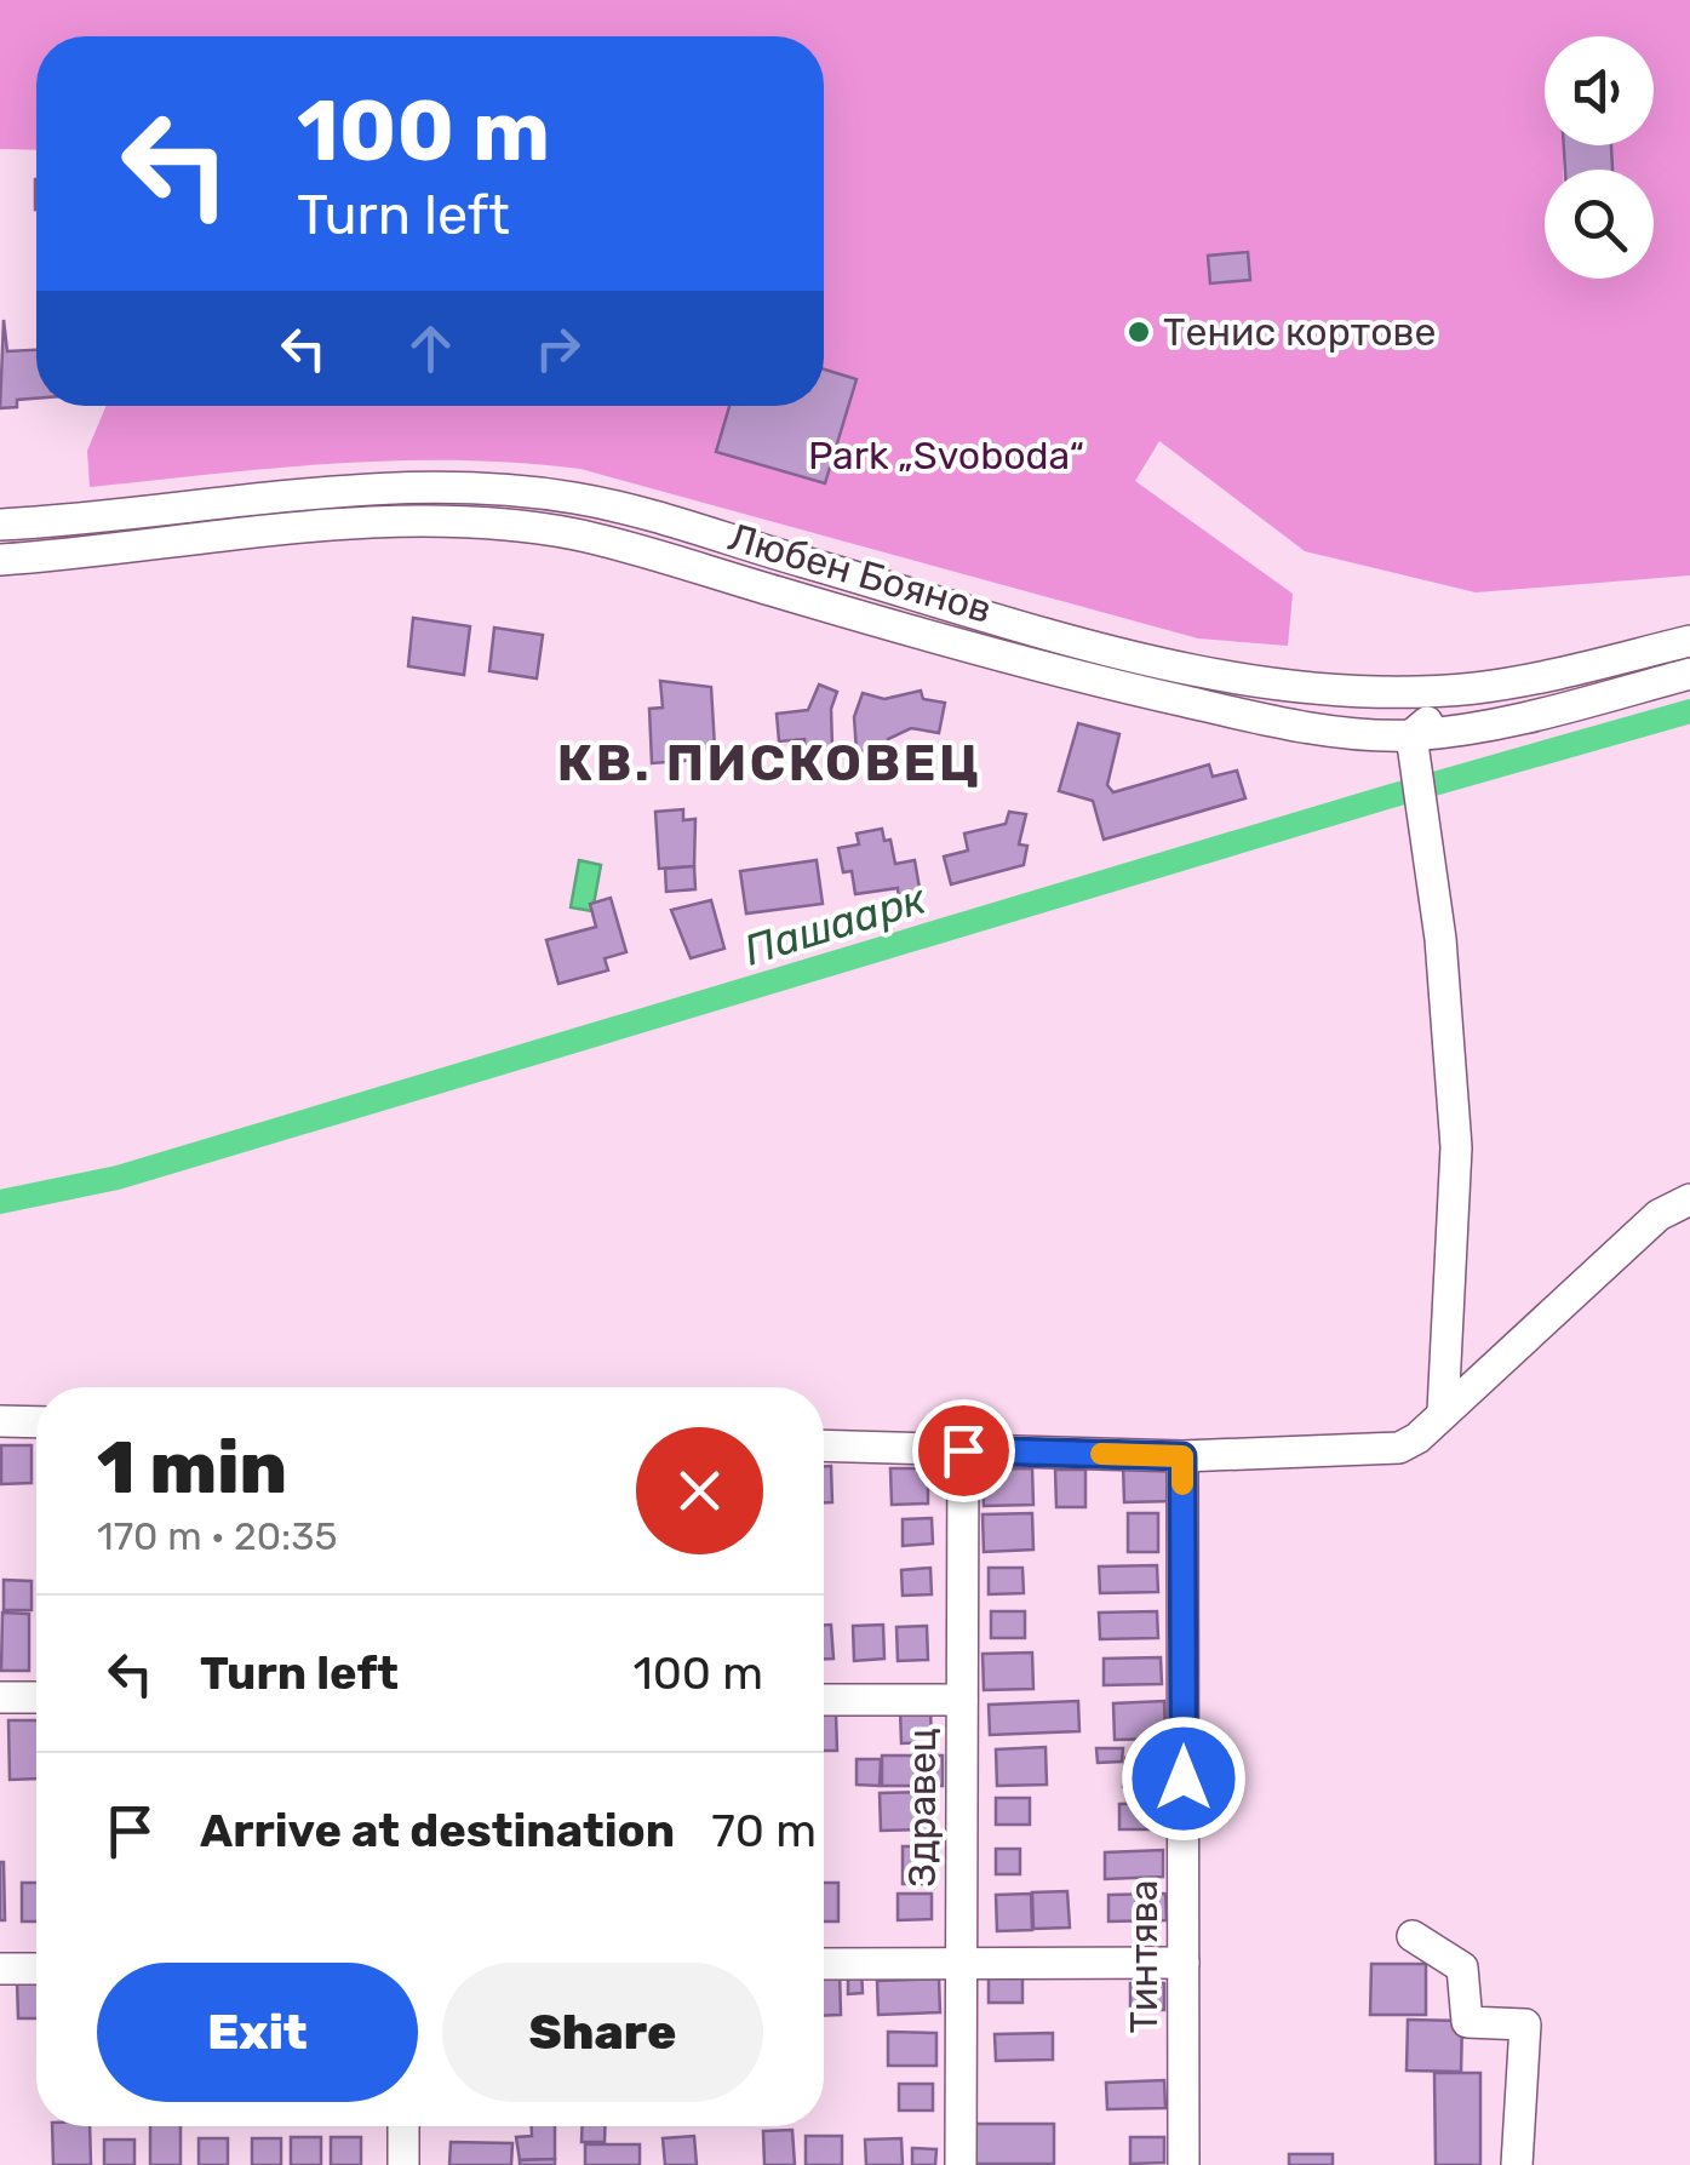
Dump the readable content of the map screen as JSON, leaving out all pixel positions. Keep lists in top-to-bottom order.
{
  "streets": {
    "street": ["Любен Боянов", "Здравец", "Тинтява"]
  },
  "districts": ["КВ. ПИСКОВЕЦ"],
  "water": ["Пашаарк"],
  "parks": ["Park „Svoboda“"],
  "places": ["Тенис кортове"],
  "page": {
    "turn": ["100 m", "Turn left"],
    "heading": ["1 min", "170 m · 20:35"],
    "list": [
      {
        "name": "Turn left",
        "value": "100 m"
      },
      {
        "name": "Arrive at destination",
        "value": "70 m"
      }
    ],
    "buttons": ["Exit", "Share"]
  }
}
